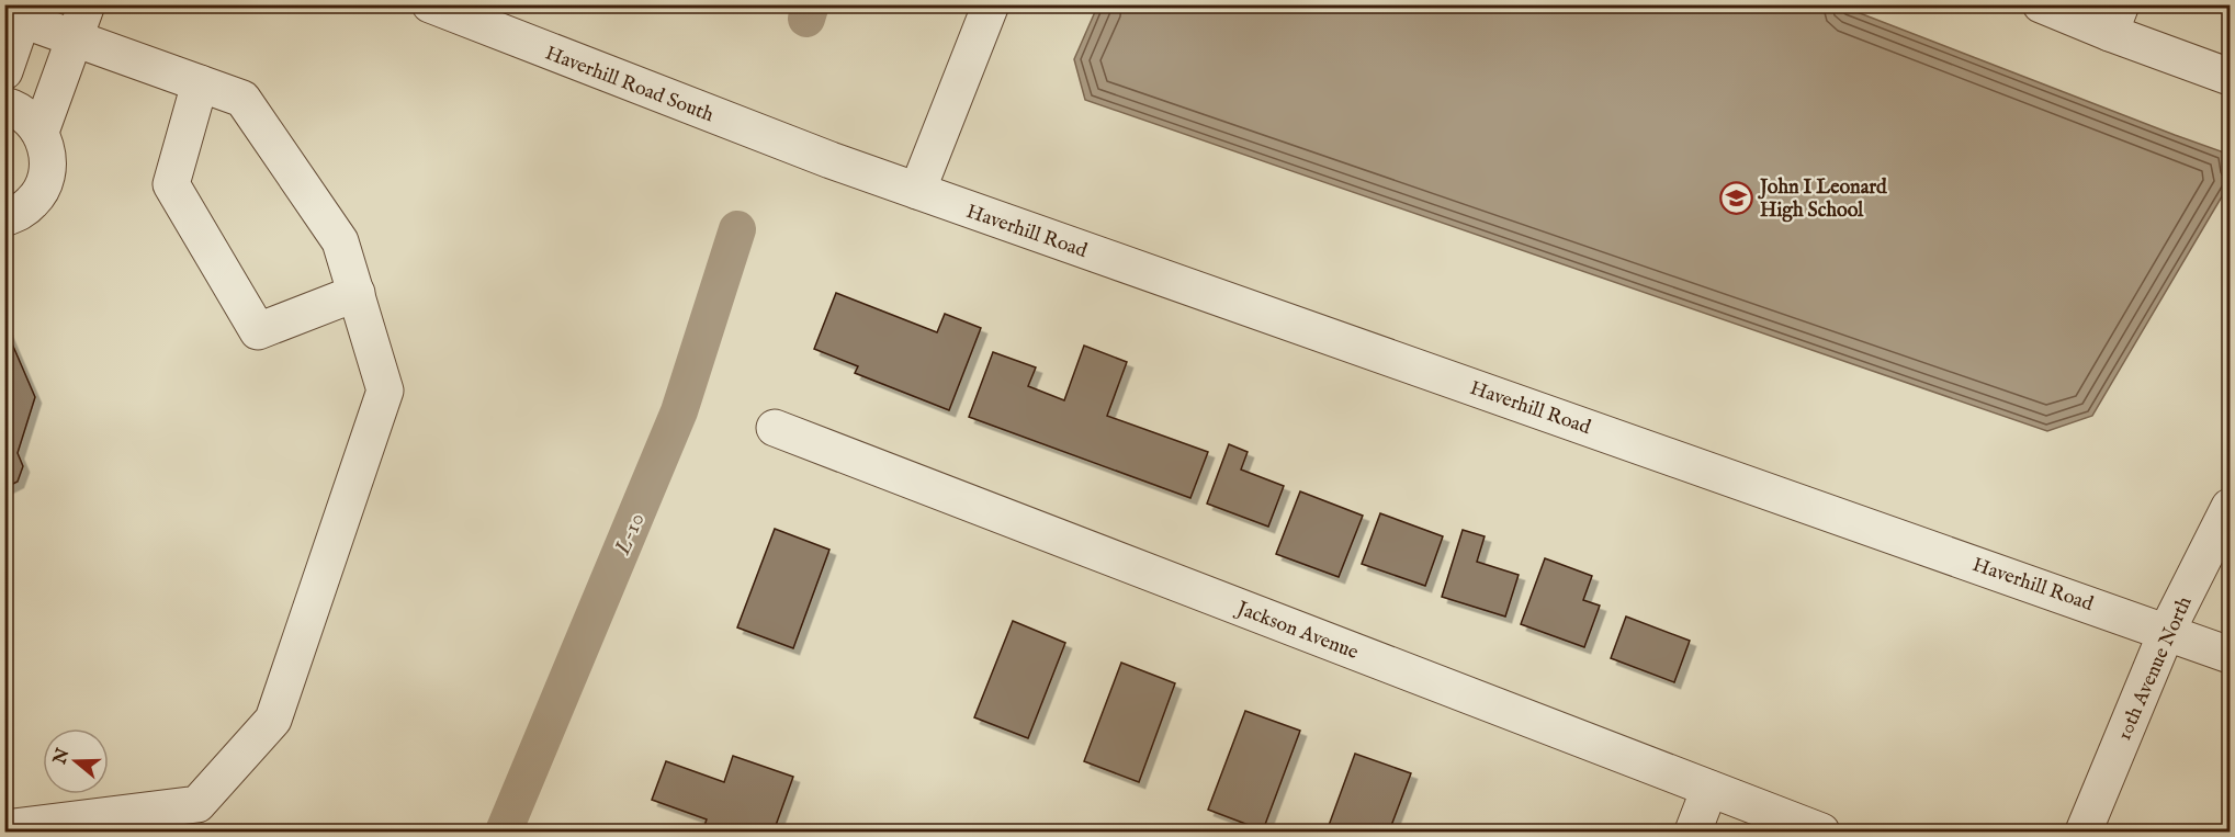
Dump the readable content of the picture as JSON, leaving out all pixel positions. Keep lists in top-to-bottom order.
{
  "streets": {
    "street": [
      "Haverhill Road South",
      "Haverhill Road",
      "Jackson Avenue",
      "10th Avenue North"
    ]
  },
  "crossings": [
    ["Haverhill Road South", "Haverhill Road"],
    ["Haverhill Road", "10th Avenue North"]
  ],
  "water": ["L-10"],
  "places": {
    "school or university": ["John I Leonard High School"]
  },
  "north": "left"
}
